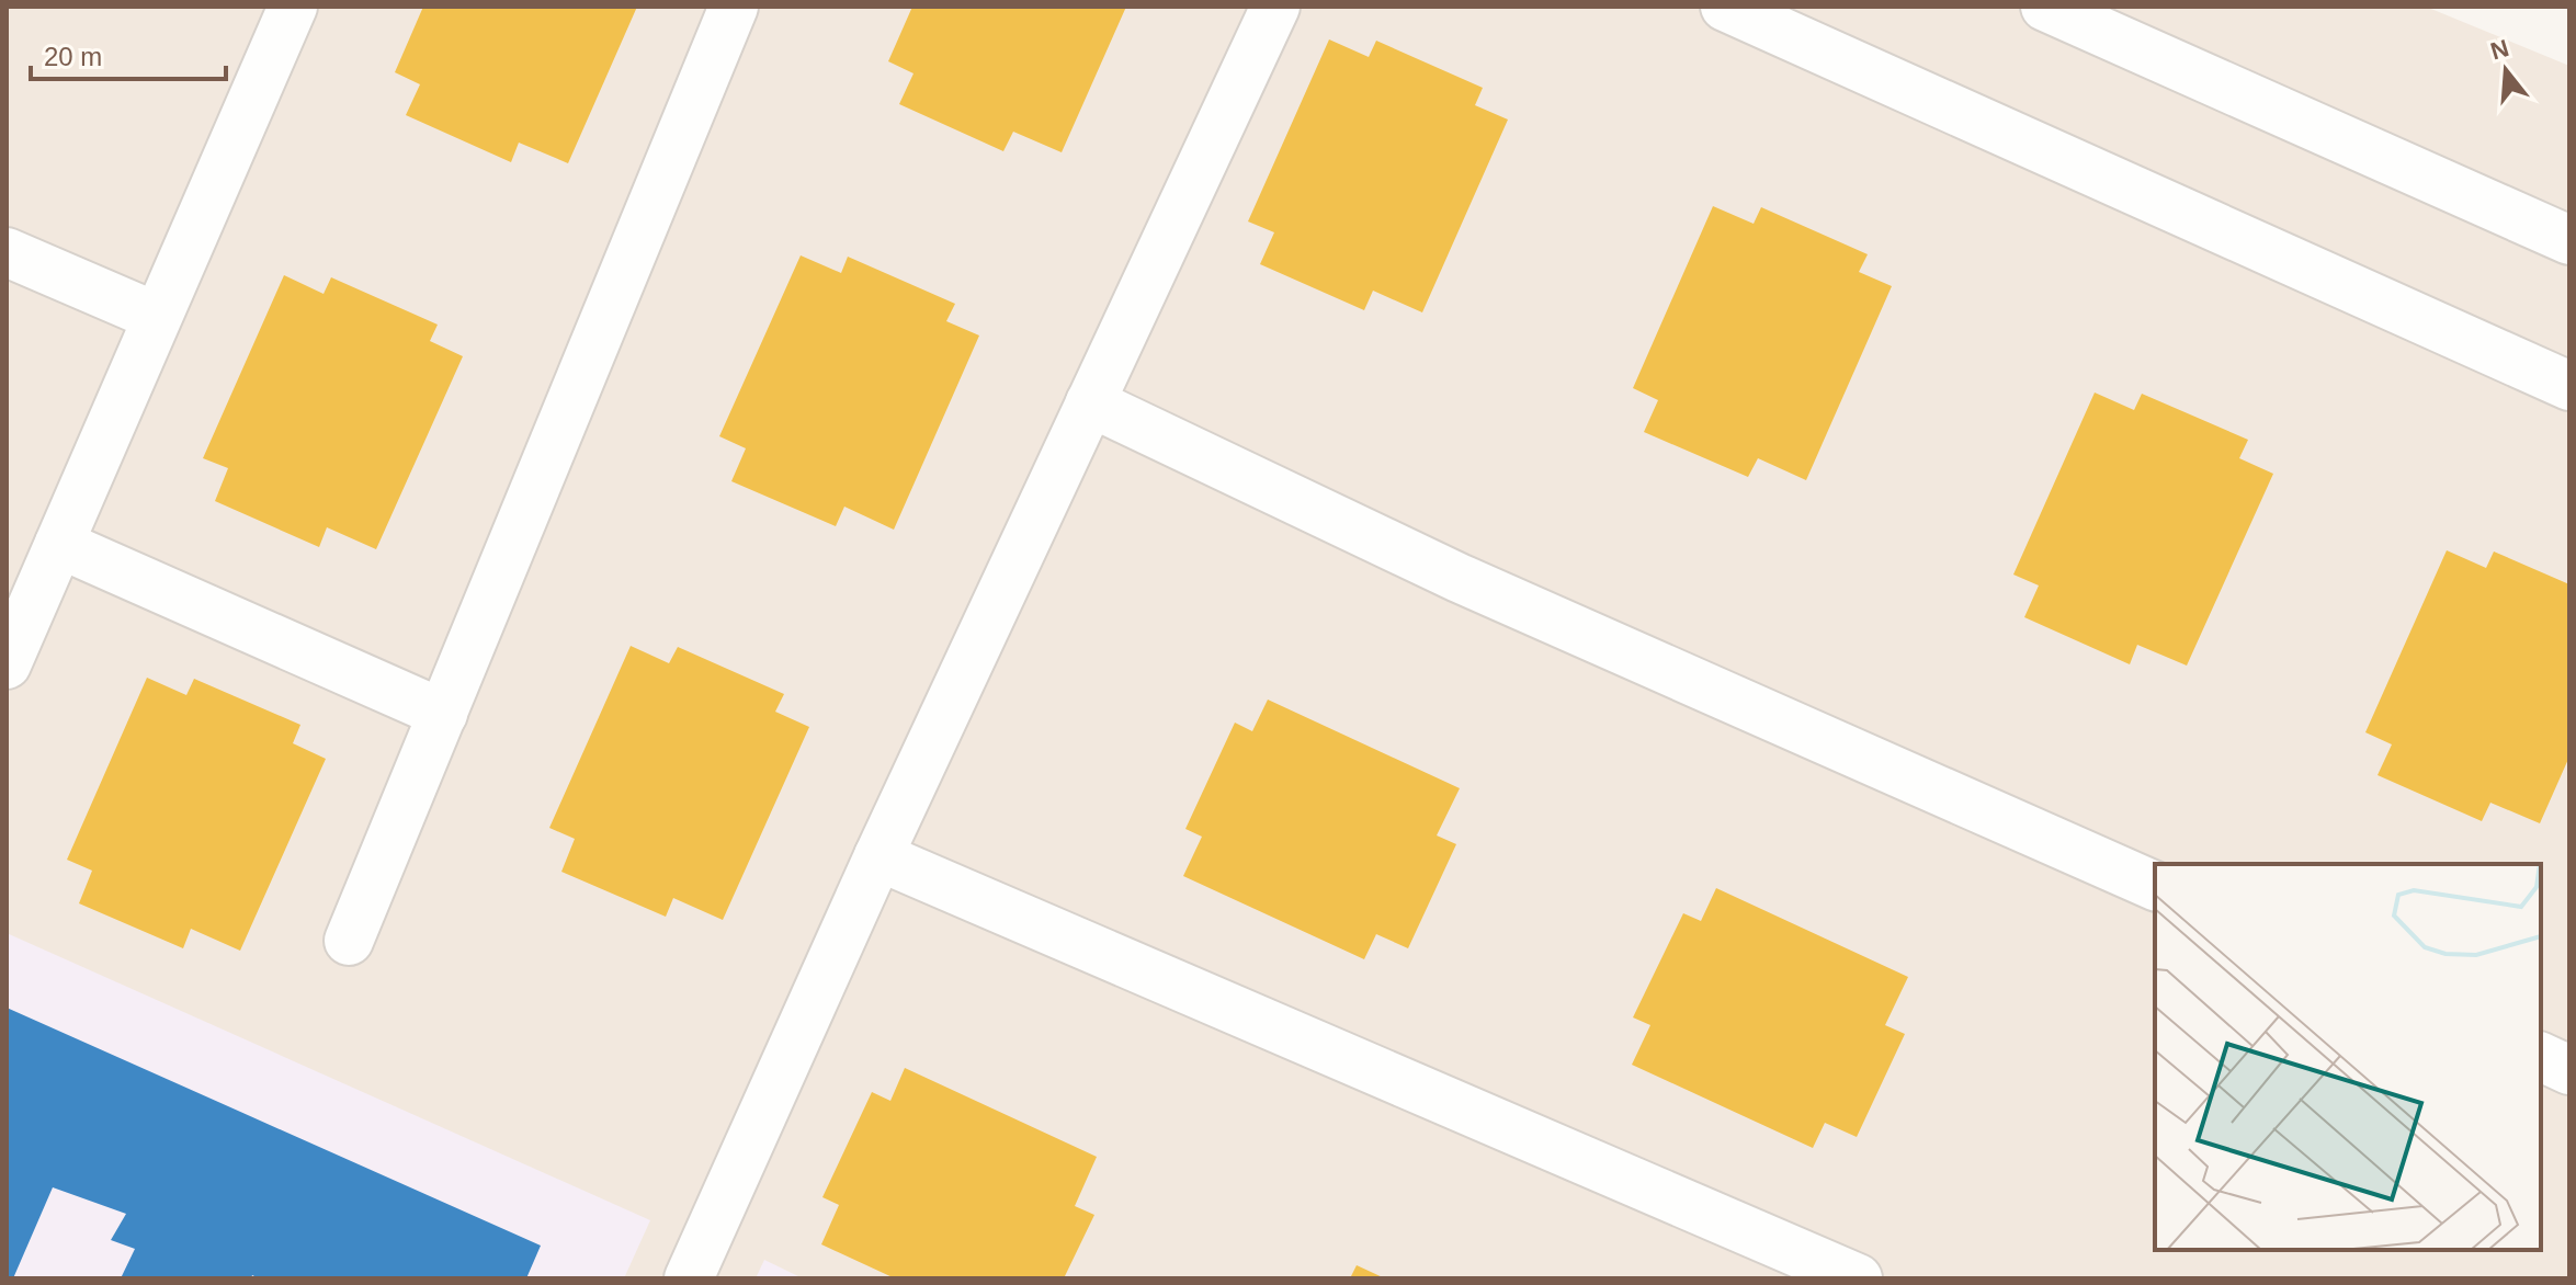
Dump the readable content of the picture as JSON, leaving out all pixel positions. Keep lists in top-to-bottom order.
{
  "scale_bar": "20 m",
  "north": "top"
}
